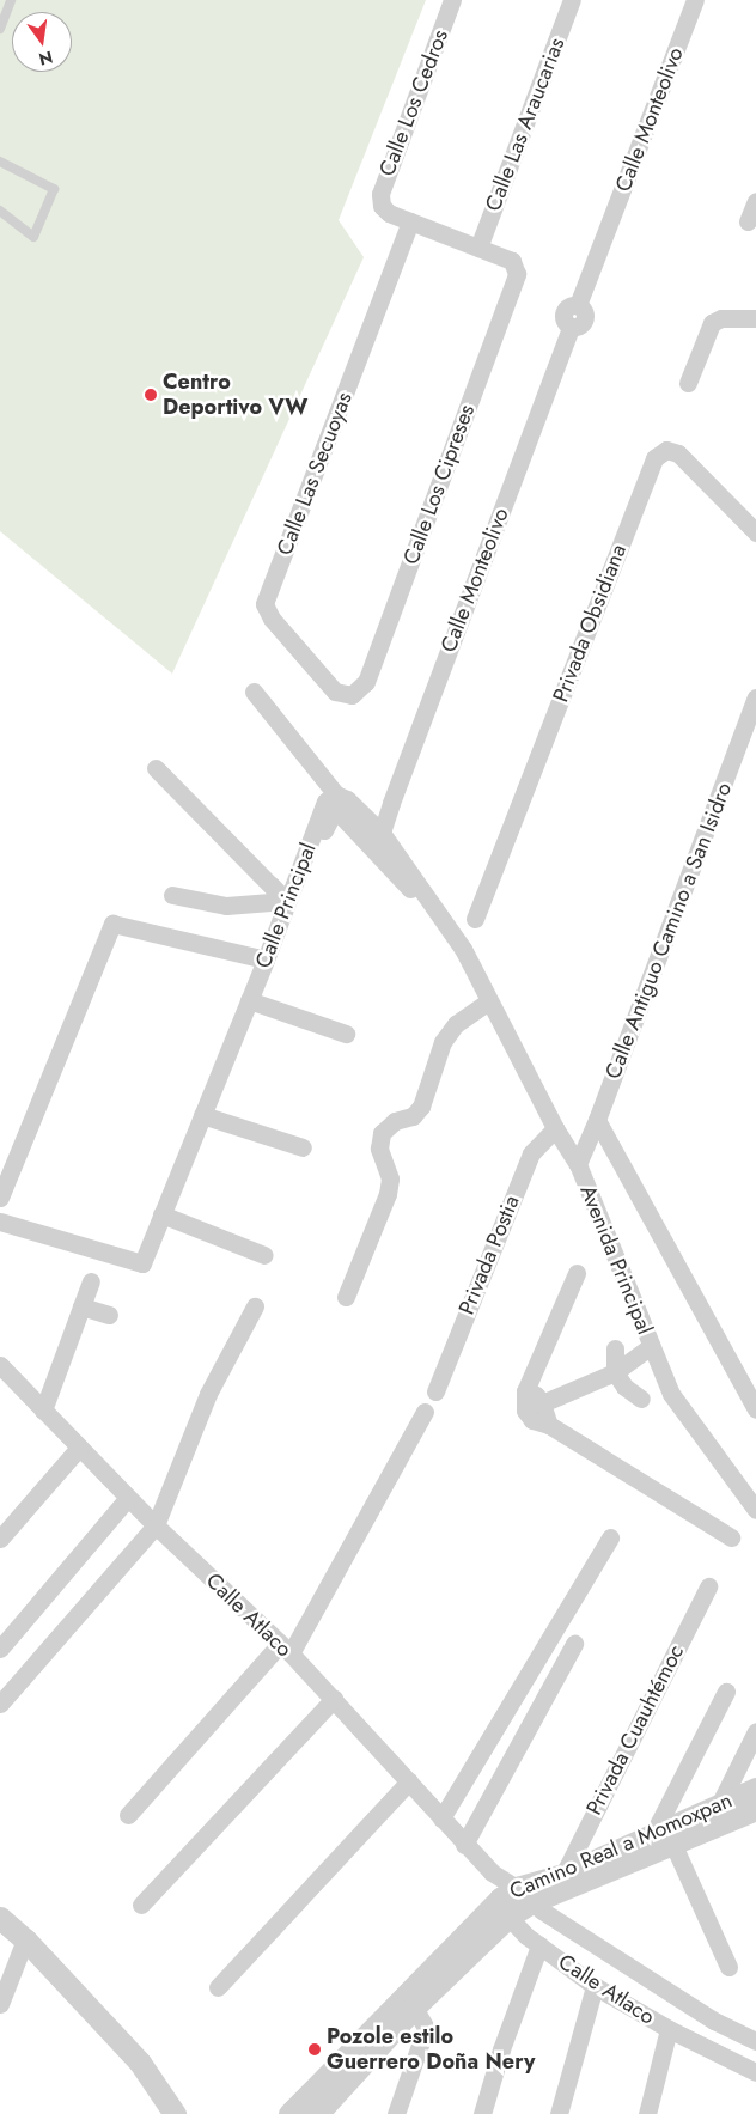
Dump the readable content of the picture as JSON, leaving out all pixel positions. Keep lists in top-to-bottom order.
{
  "streets": {
    "street": [
      "Calle Los Cedros",
      "Calle Monteolivo",
      "Calle Las Araucarias",
      "Calle Las Secuoyas",
      "Calle Los Cipreses",
      "Privada Obsidiana",
      "Calle Principal",
      "Calle Antiguo Camino a San Isidro",
      "Privada Postia",
      "Avenida Principal",
      "Calle Atlaco",
      "Privada Cuauhtémoc",
      "Camino Real a Momoxpan"
    ]
  },
  "crossings": [
    ["Calle Los Cedros", "Calle Las Secuoyas"],
    ["Calle Las Araucarias", "Calle Los Cipreses"],
    ["Calle Las Secuoyas", "Calle Los Cipreses"],
    ["Calle Antiguo Camino a San Isidro", "Avenida Principal"],
    ["Privada Postia", "Avenida Principal"],
    ["Calle Atlaco", "Camino Real a Momoxpan"],
    ["Privada Cuauhtémoc", "Camino Real a Momoxpan"]
  ],
  "places": ["Centro Deportivo VW", "Pozole estilo Guerrero Doña Nery"],
  "north": "bottom"
}
